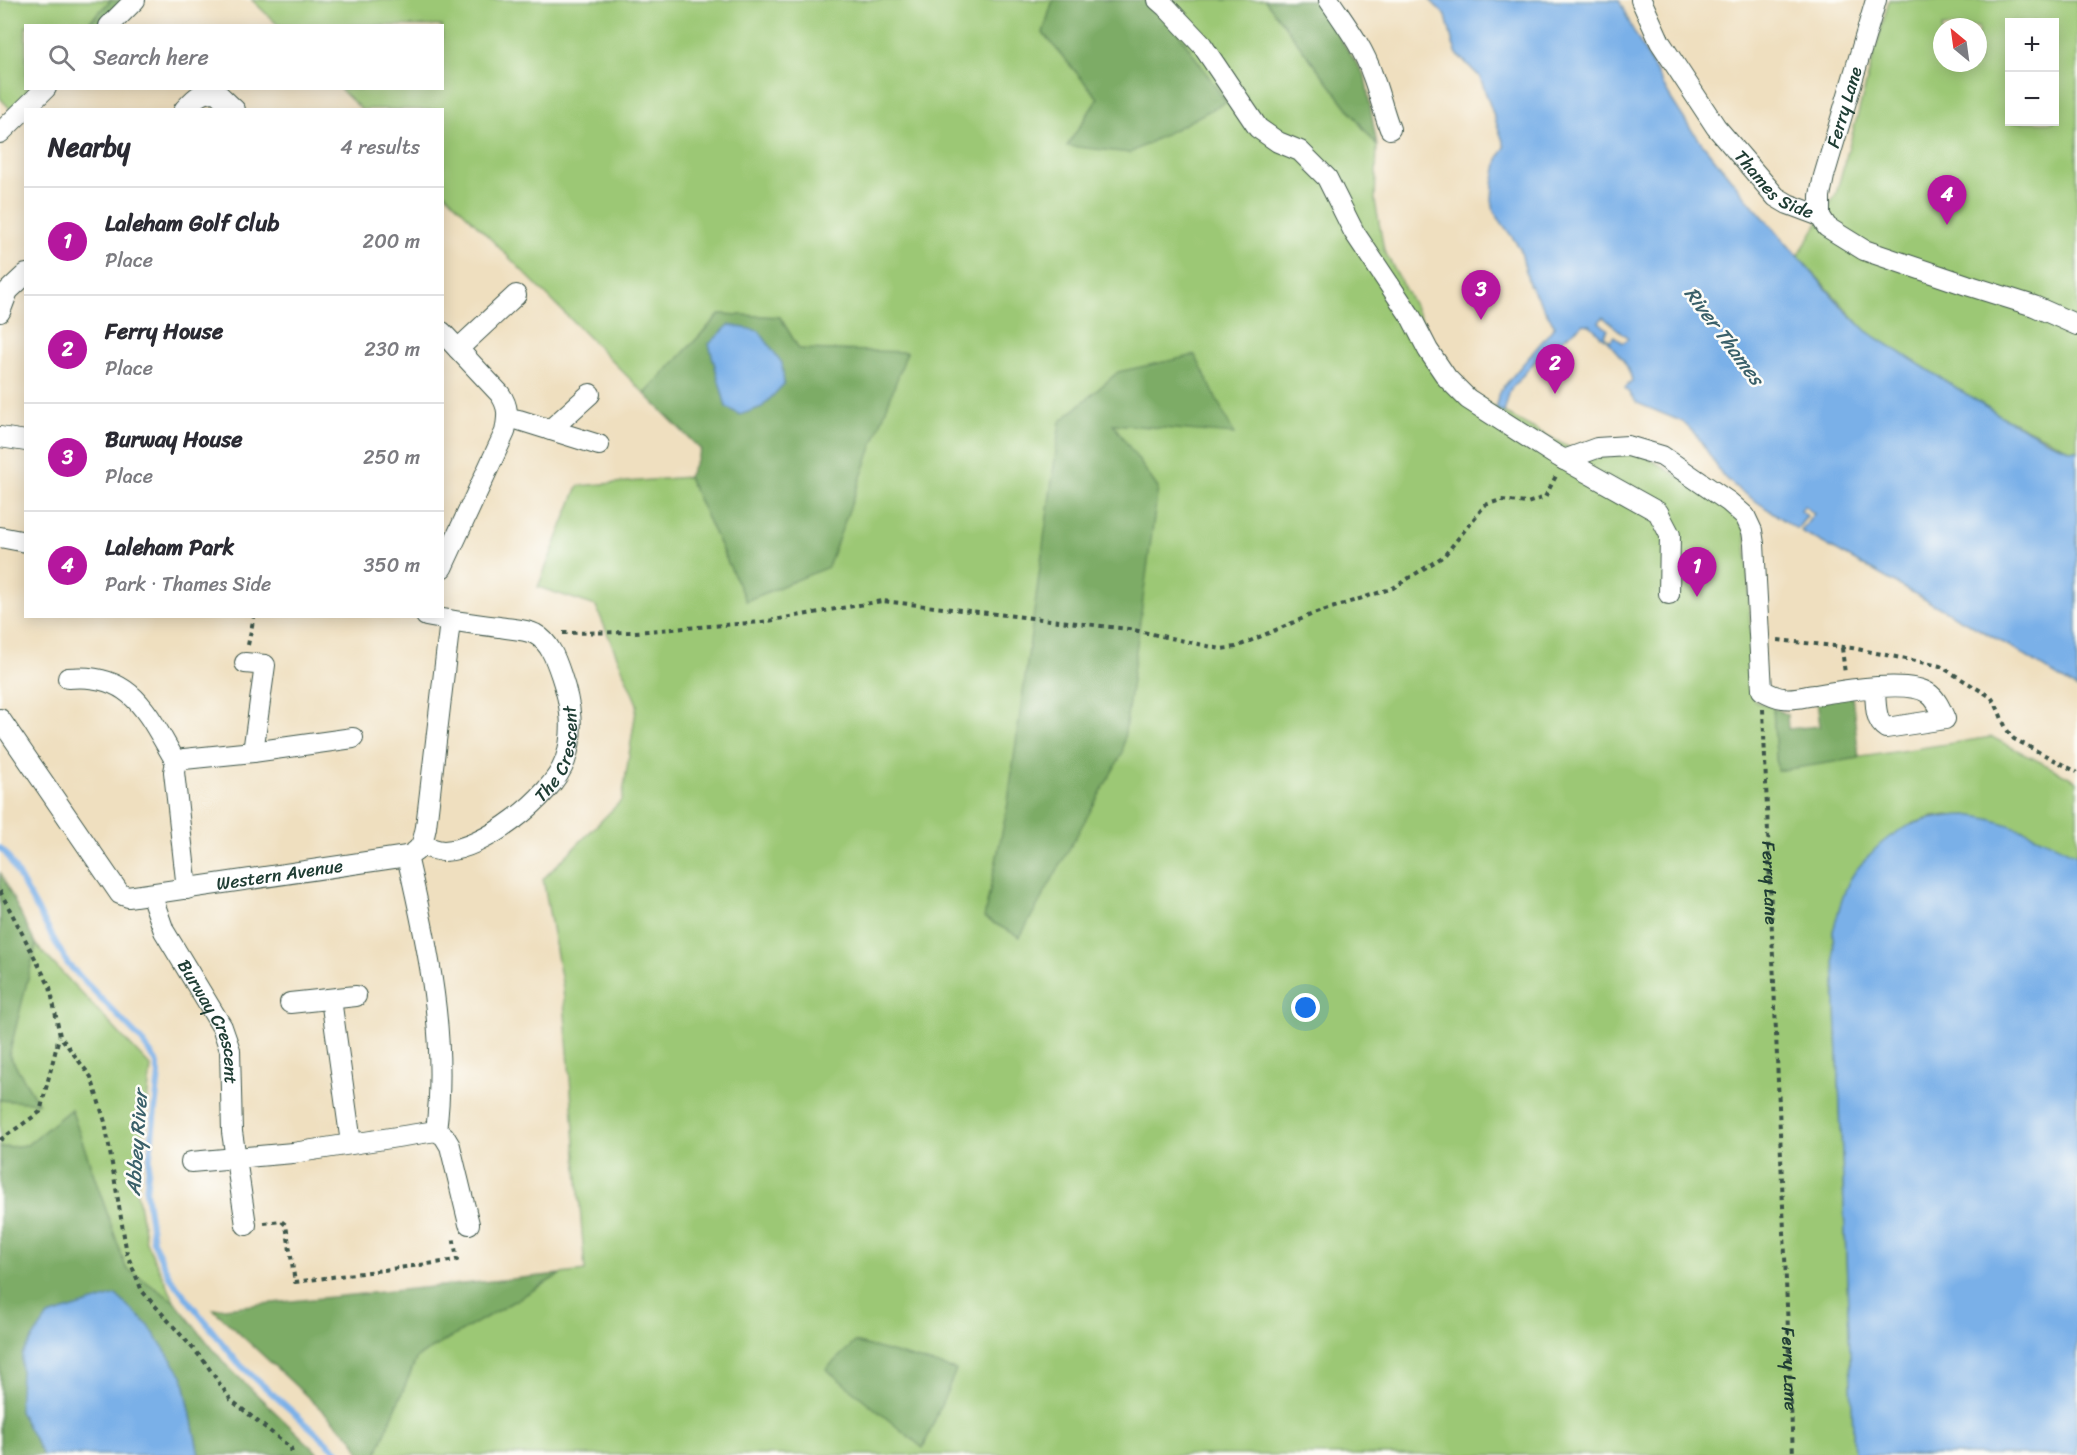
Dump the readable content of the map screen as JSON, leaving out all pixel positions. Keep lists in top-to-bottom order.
{
  "streets": {
    "street": [
      "Ferry Lane",
      "Thames Side",
      "The Crescent",
      "Western Avenue",
      "Burway Crescent"
    ]
  },
  "crossings": [
    ["Ferry Lane", "Thames Side"],
    ["The Crescent", "Western Avenue"],
    ["Western Avenue", "Burway Crescent"]
  ],
  "water": ["River Thames", "Abbey River"],
  "north": "top left",
  "page": {
    "map_buttons": ["+", "−"],
    "search": "Search here",
    "heading": ["Nearby", "4 results"],
    "pins": [
      "4",
      "3",
      "2",
      "1"
    ],
    "list": [
      {
        "mark": "1",
        "name": "Laleham Golf Club",
        "note": "Place",
        "value": "200 m"
      },
      {
        "mark": "2",
        "name": "Ferry House",
        "note": "Place",
        "value": "230 m"
      },
      {
        "mark": "3",
        "name": "Burway House",
        "note": "Place",
        "value": "250 m"
      },
      {
        "mark": "4",
        "name": "Laleham Park",
        "note": "Park · Thames Side",
        "value": "350 m"
      }
    ]
  }
}
